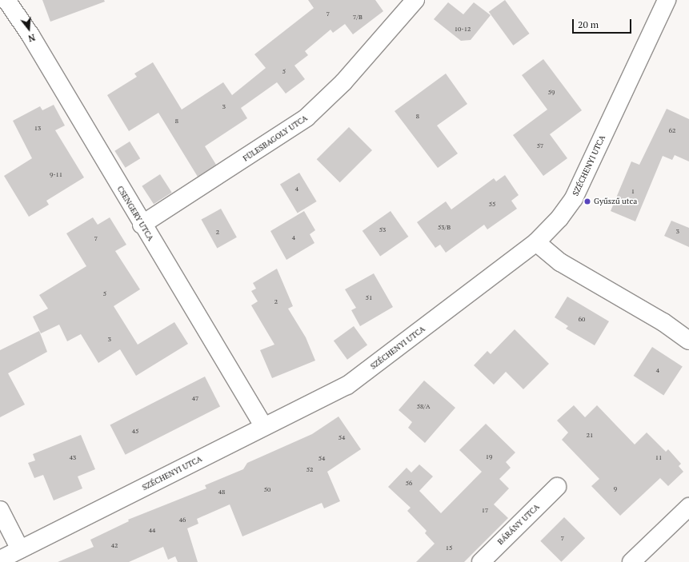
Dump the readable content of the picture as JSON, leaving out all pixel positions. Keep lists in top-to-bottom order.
{
  "streets": {
    "street": [
      "FÜLESBAGOLY UTCA",
      "SZÉCHENYI UTCA",
      "CSENGERY UTCA",
      "BÁRÁNY UTCA"
    ]
  },
  "crossings": [
    ["FÜLESBAGOLY UTCA", "CSENGERY UTCA"],
    ["SZÉCHENYI UTCA", "CSENGERY UTCA"]
  ],
  "places": ["Gyűszű utca"],
  "house_numbers": [
    "7",
    "7/B",
    "10-12",
    "5",
    "59",
    "3",
    "8",
    "8",
    "13",
    "62",
    "57",
    "9-11",
    "4",
    "1",
    "55",
    "53/B",
    "53",
    "3",
    "2",
    "4",
    "7",
    "5",
    "51",
    "2",
    "60",
    "3",
    "4",
    "47",
    "58/A",
    "45",
    "21",
    "54",
    "19",
    "43",
    "11",
    "54",
    "52",
    "56",
    "9",
    "50",
    "48",
    "17",
    "46",
    "44",
    "7",
    "42",
    "15"
  ],
  "scale_bar": "20 m",
  "north": "bottom"
}
